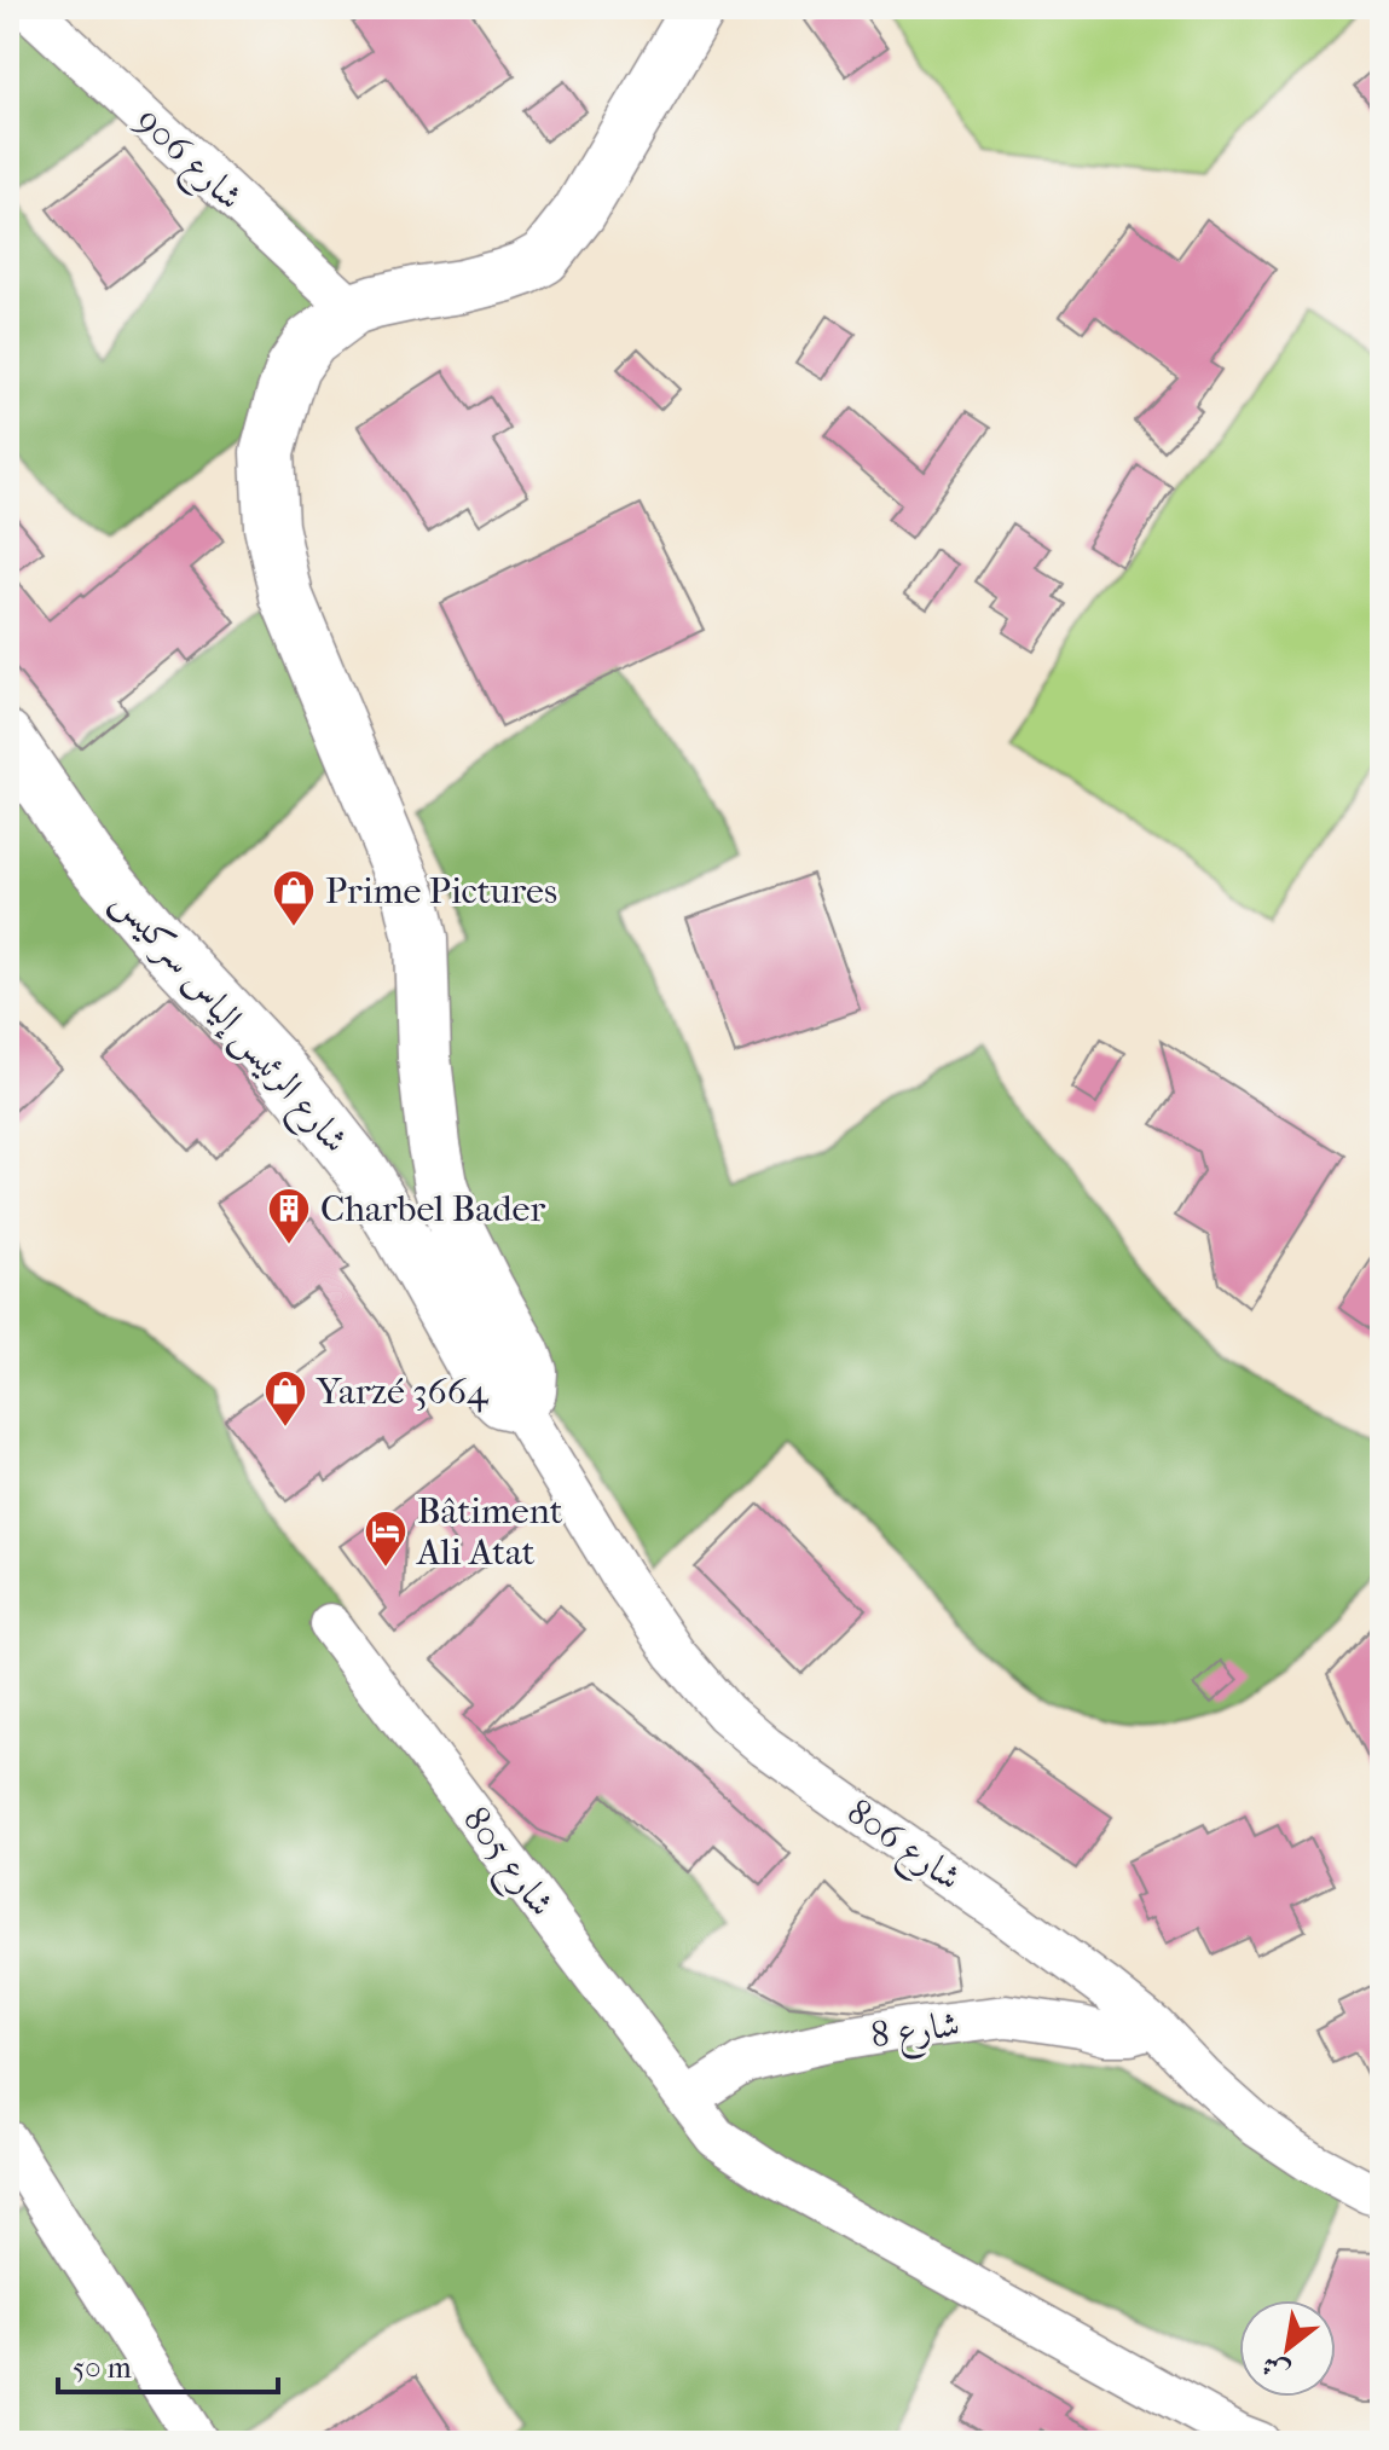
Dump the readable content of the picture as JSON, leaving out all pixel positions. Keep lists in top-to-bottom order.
{
  "streets": {
    "main road": ["شارع الرئيس إلياس سركيس"],
    "street": [
      "شارع 906",
      "شارع 806",
      "شارع 805",
      "شارع 8"
    ]
  },
  "crossings": [
    ["شارع الرئيس إلياس سركيس", "شارع 806"],
    ["شارع 806", "شارع 8"],
    ["شارع 805", "شارع 8"]
  ],
  "places": {
    "shop": ["Prime Pictures", "Yarzé 3664"],
    "building": ["Charbel Bader"],
    "hotel": ["Bâtiment Ali Atat"]
  },
  "scale_bar": "50 m",
  "north": "bottom left"
}
